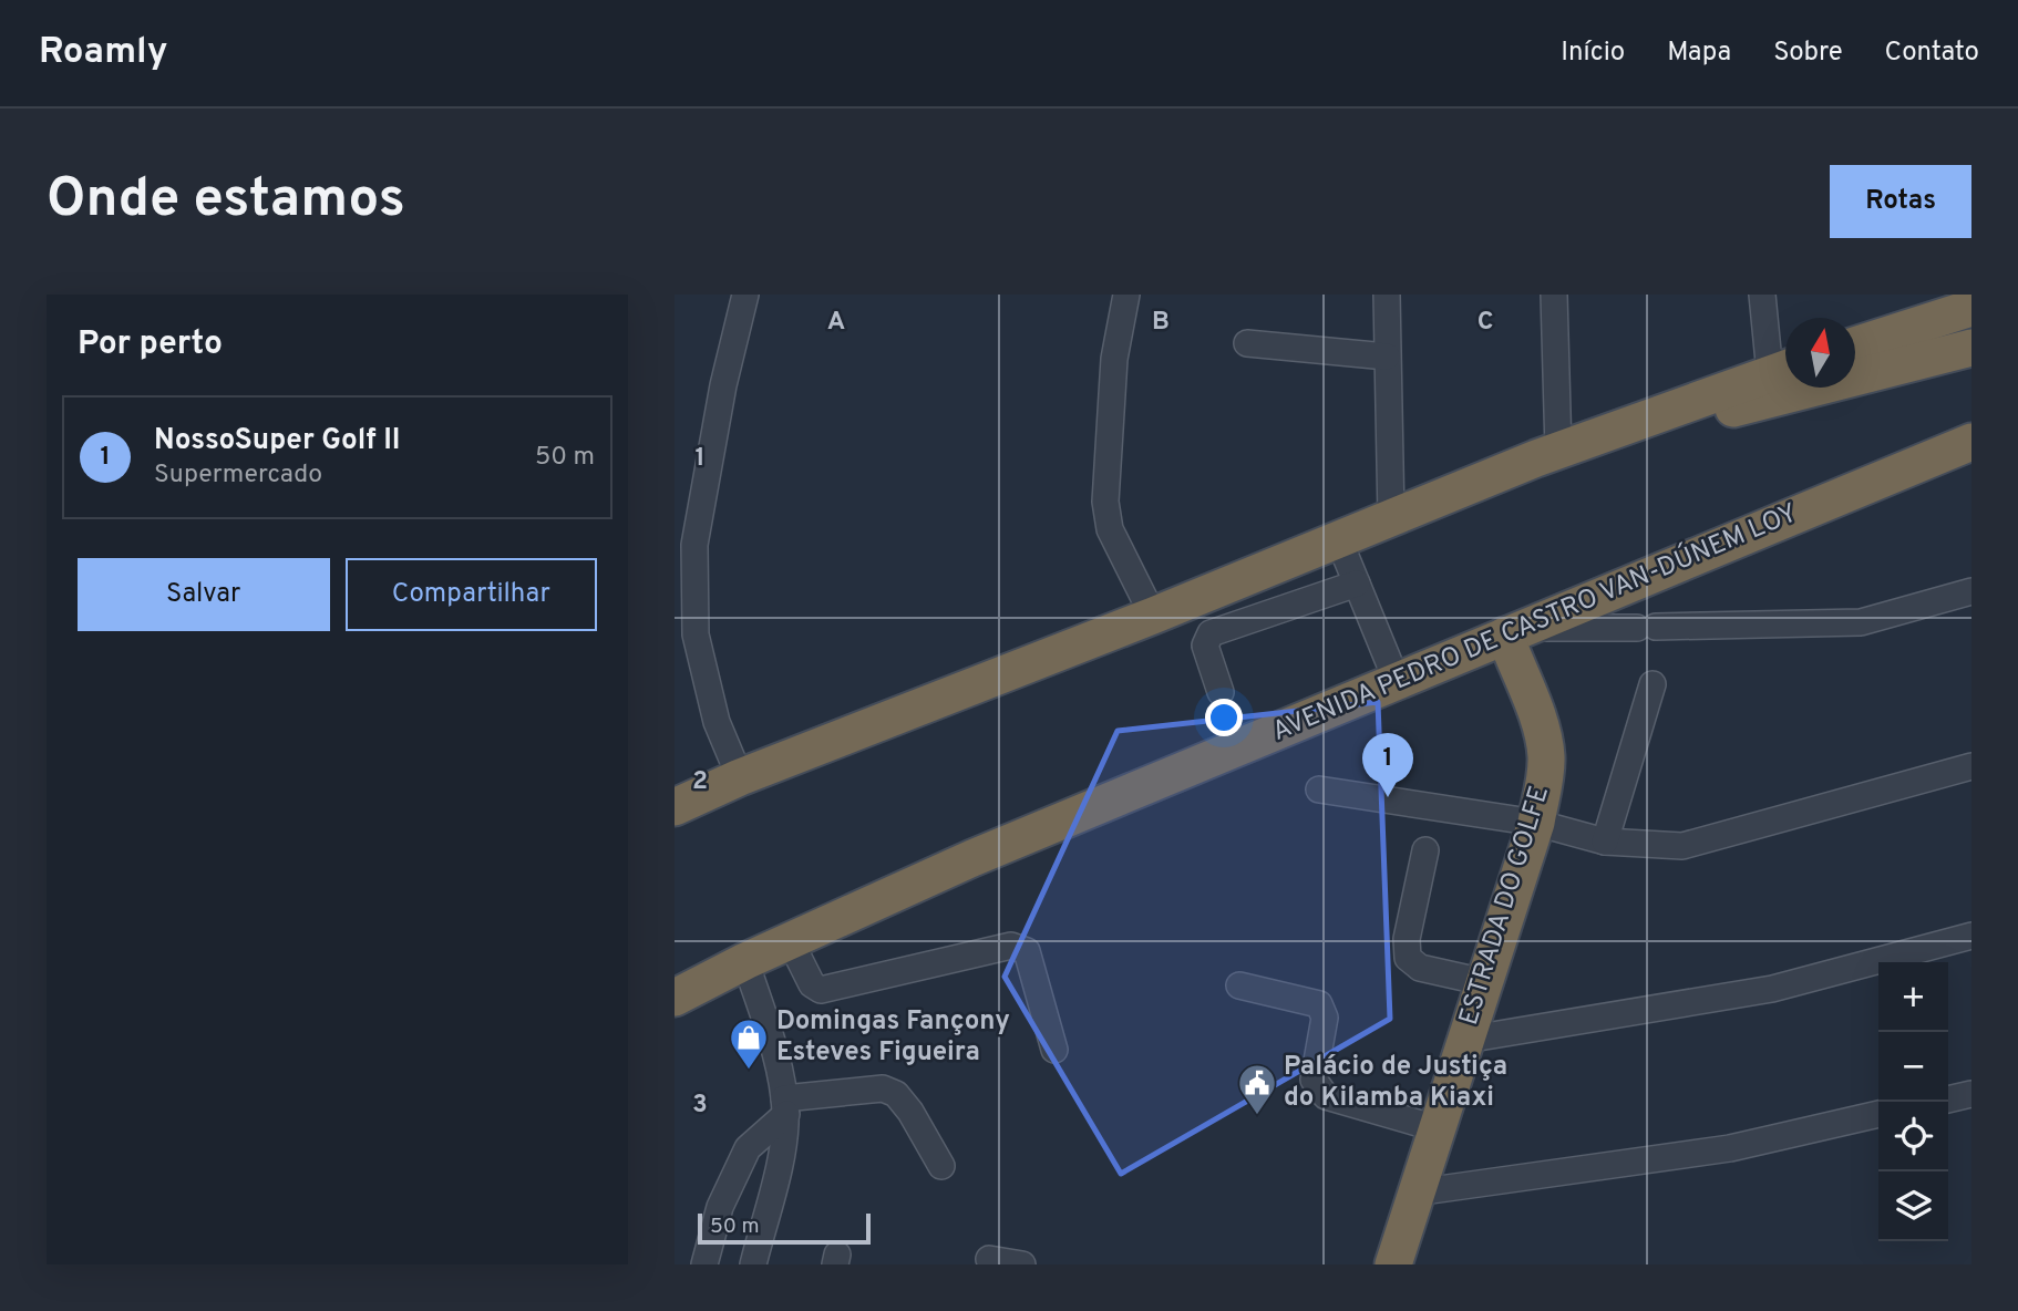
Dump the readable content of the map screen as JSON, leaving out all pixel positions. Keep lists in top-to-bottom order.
{
  "streets": {
    "highway": ["AVENIDA PEDRO DE CASTRO VAN-DÚNEM LOY", "ESTRADA DO GOLFE"]
  },
  "crossings": [
    ["AVENIDA PEDRO DE CASTRO VAN-DÚNEM LOY", "ESTRADA DO GOLFE"]
  ],
  "places": {
    "shop": ["Domingas Fançony Esteves Figueira"],
    "public building": ["Palácio de Justiça do Kilamba Kiaxi"]
  },
  "scale_bar": "50 m",
  "north": "top",
  "page": {
    "header": "Roamly",
    "nav": [
      "Início",
      "Mapa",
      "Sobre",
      "Contato"
    ],
    "buttons": [
      "Rotas",
      ["Salvar", "Compartilhar"]
    ],
    "title": "Onde estamos",
    "heading": "Por perto",
    "list": [
      {
        "mark": "1",
        "name": "NossoSuper Golf II",
        "note": "Supermercado",
        "value": "50 m"
      }
    ],
    "pins": "1",
    "map_buttons": ["+", "−"],
    "scale": "50 m"
  },
  "grid": {
    "columns": ["A", "B", "C"],
    "rows": ["1", "2", "3"]
  }
}
